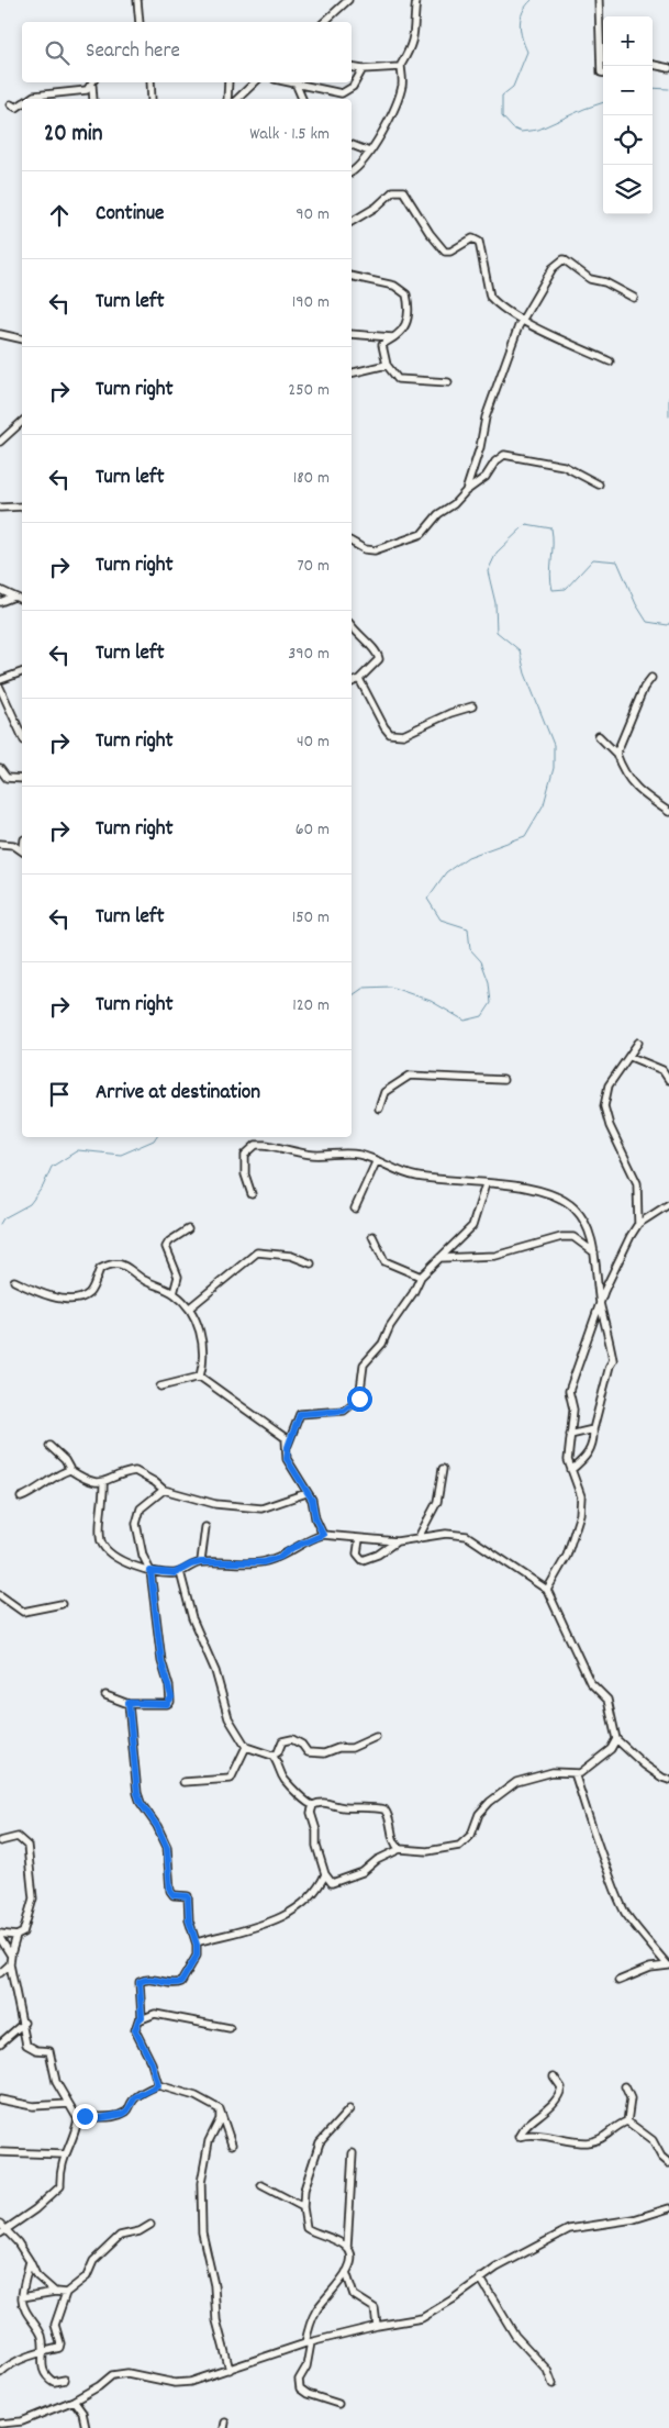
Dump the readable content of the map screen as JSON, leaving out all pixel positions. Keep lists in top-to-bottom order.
{
  "page": {
    "map_buttons": ["+", "−"],
    "search": "Search here",
    "heading": ["20 min", "Walk · 1.5 km"],
    "list": [
      ["Continue", "90 m"],
      ["Turn left", "190 m"],
      ["Turn right", "250 m"],
      ["Turn left", "180 m"],
      ["Turn right", "70 m"],
      ["Turn left", "390 m"],
      ["Turn right", "40 m"],
      ["Turn right", "60 m"],
      ["Turn left", "150 m"],
      ["Turn right", "120 m"],
      "Arrive at destination"
    ]
  }
}
